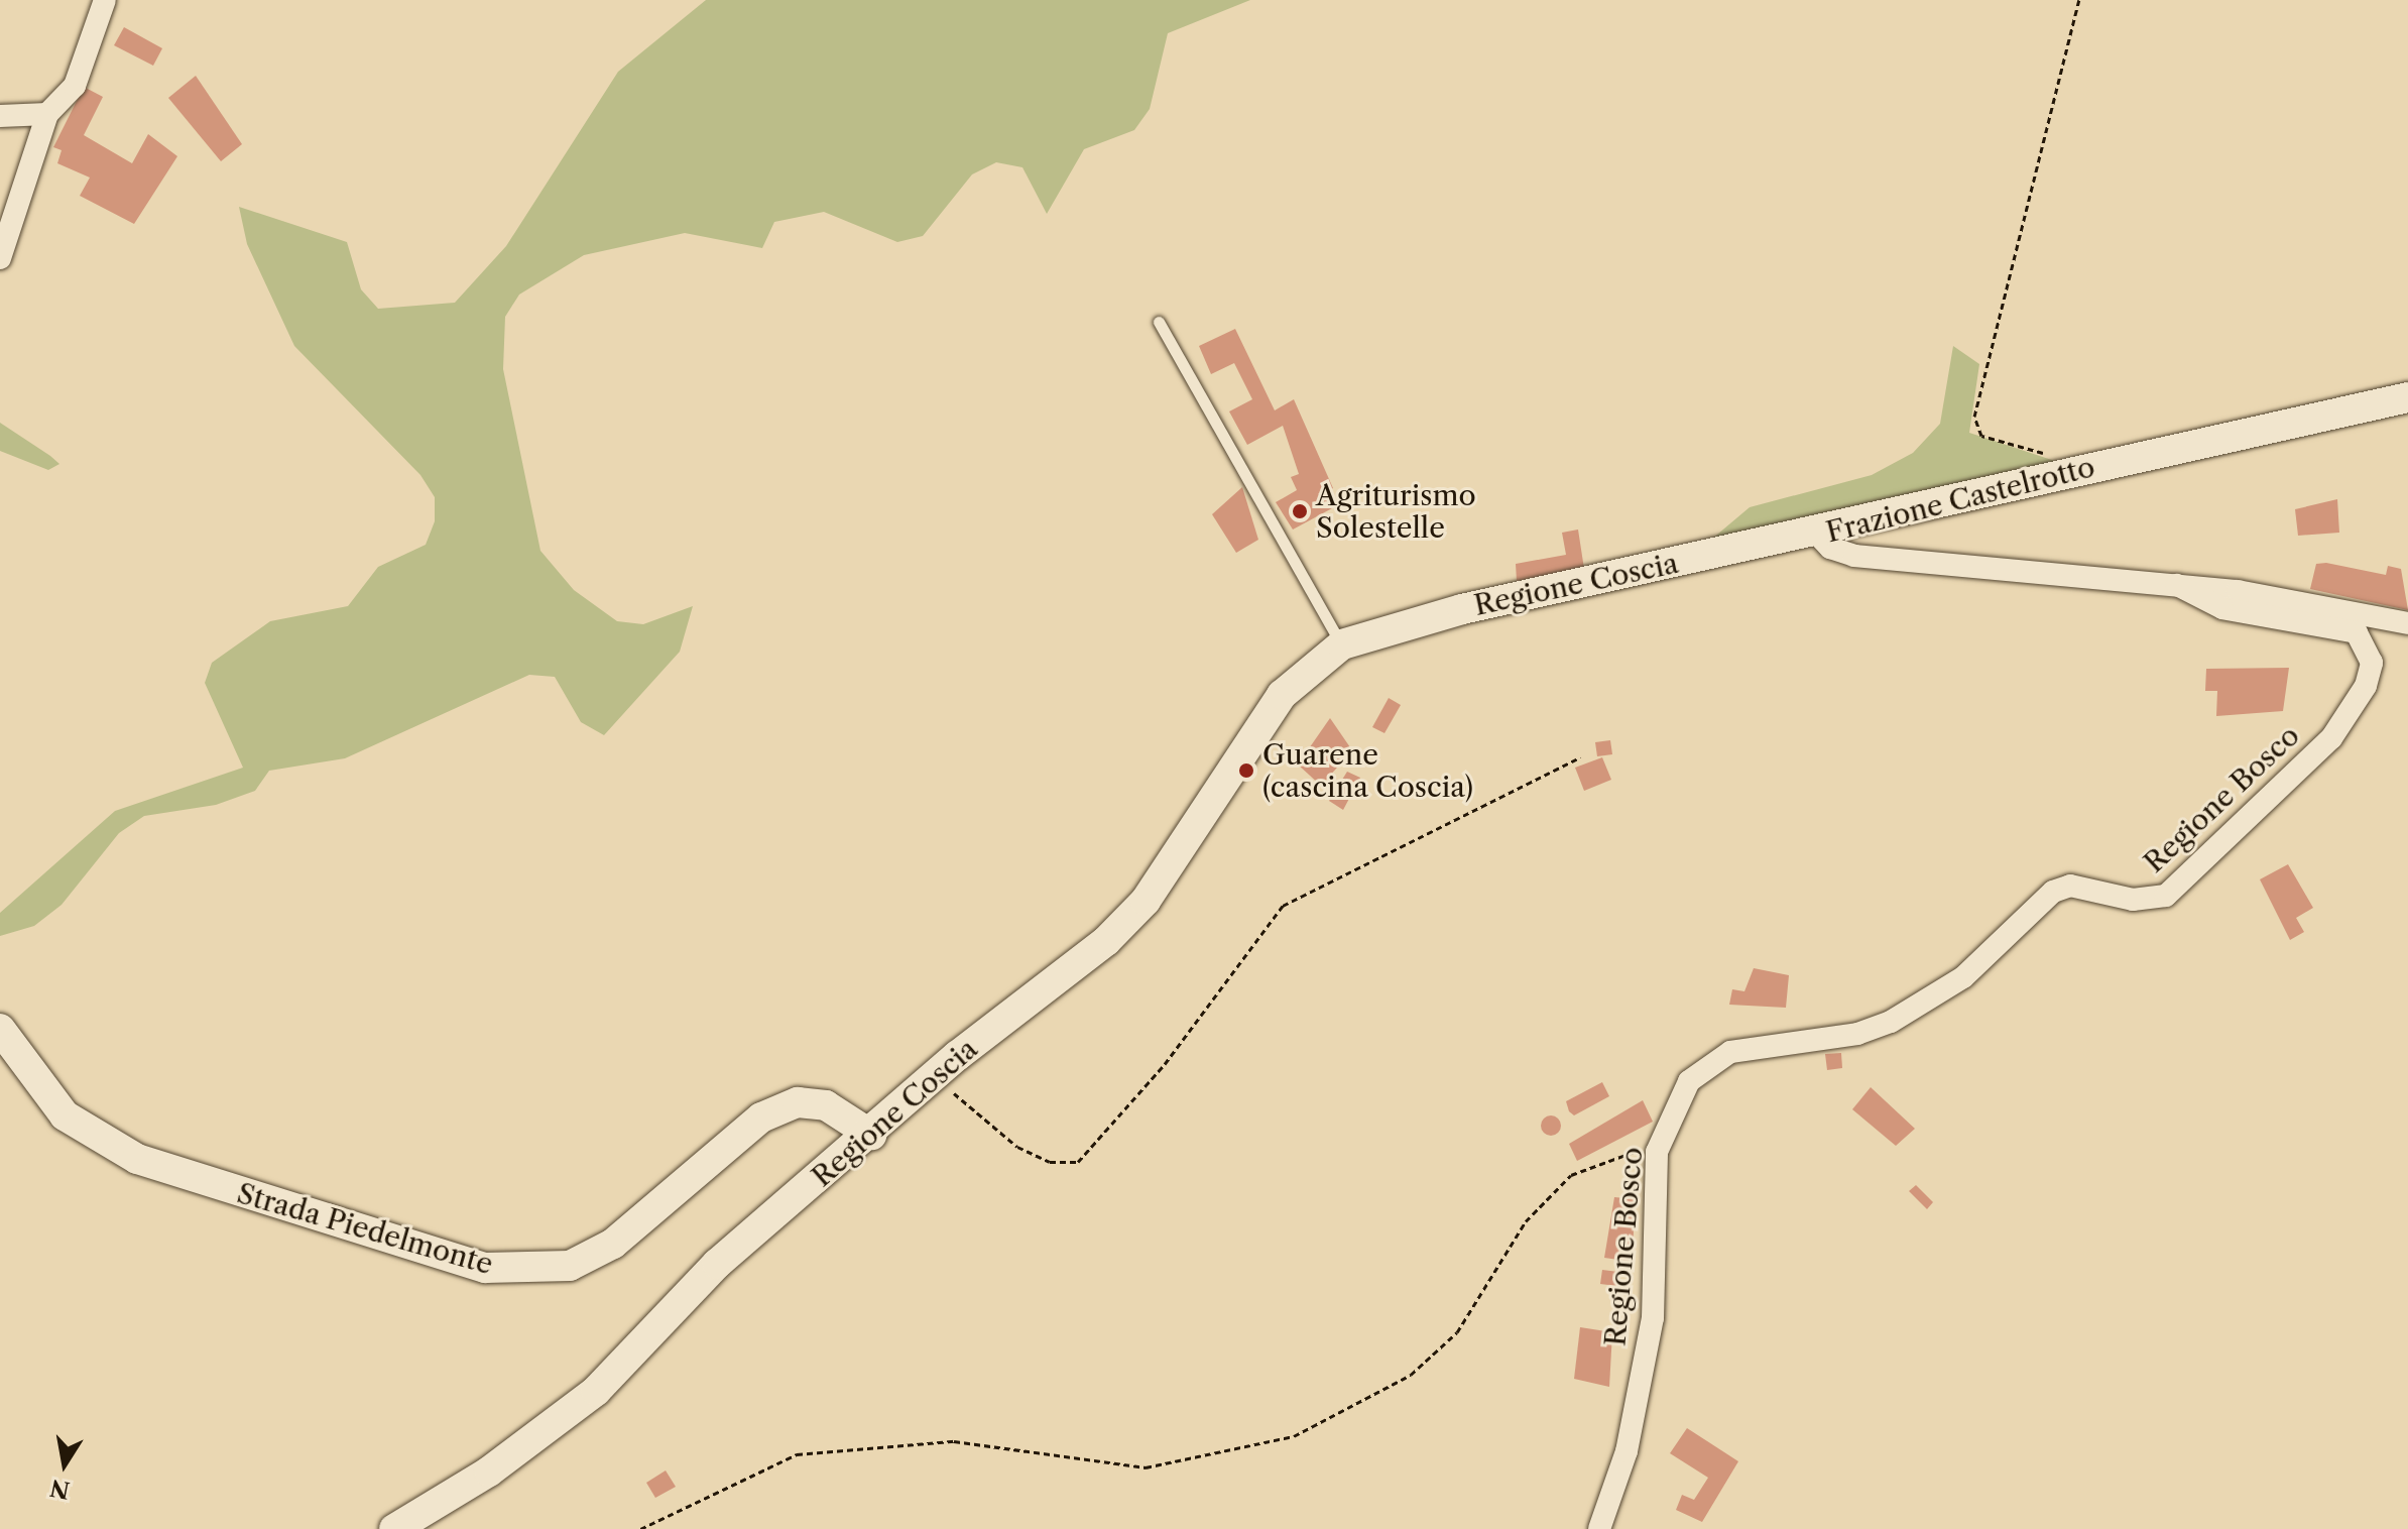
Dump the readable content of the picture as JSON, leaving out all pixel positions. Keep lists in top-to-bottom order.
{
  "streets": {
    "main road": ["Frazione Castelrotto", "Regione Coscia", "Strada Piedelmonte"],
    "street": ["Regione Bosco"]
  },
  "crossings": [
    ["Frazione Castelrotto", "Regione Coscia"],
    ["Frazione Castelrotto", "Regione Bosco"],
    ["Regione Coscia", "Strada Piedelmonte"]
  ],
  "places": ["Agriturismo Solestelle", "Guarene (cascina Coscia)"],
  "north": "bottom"
}
